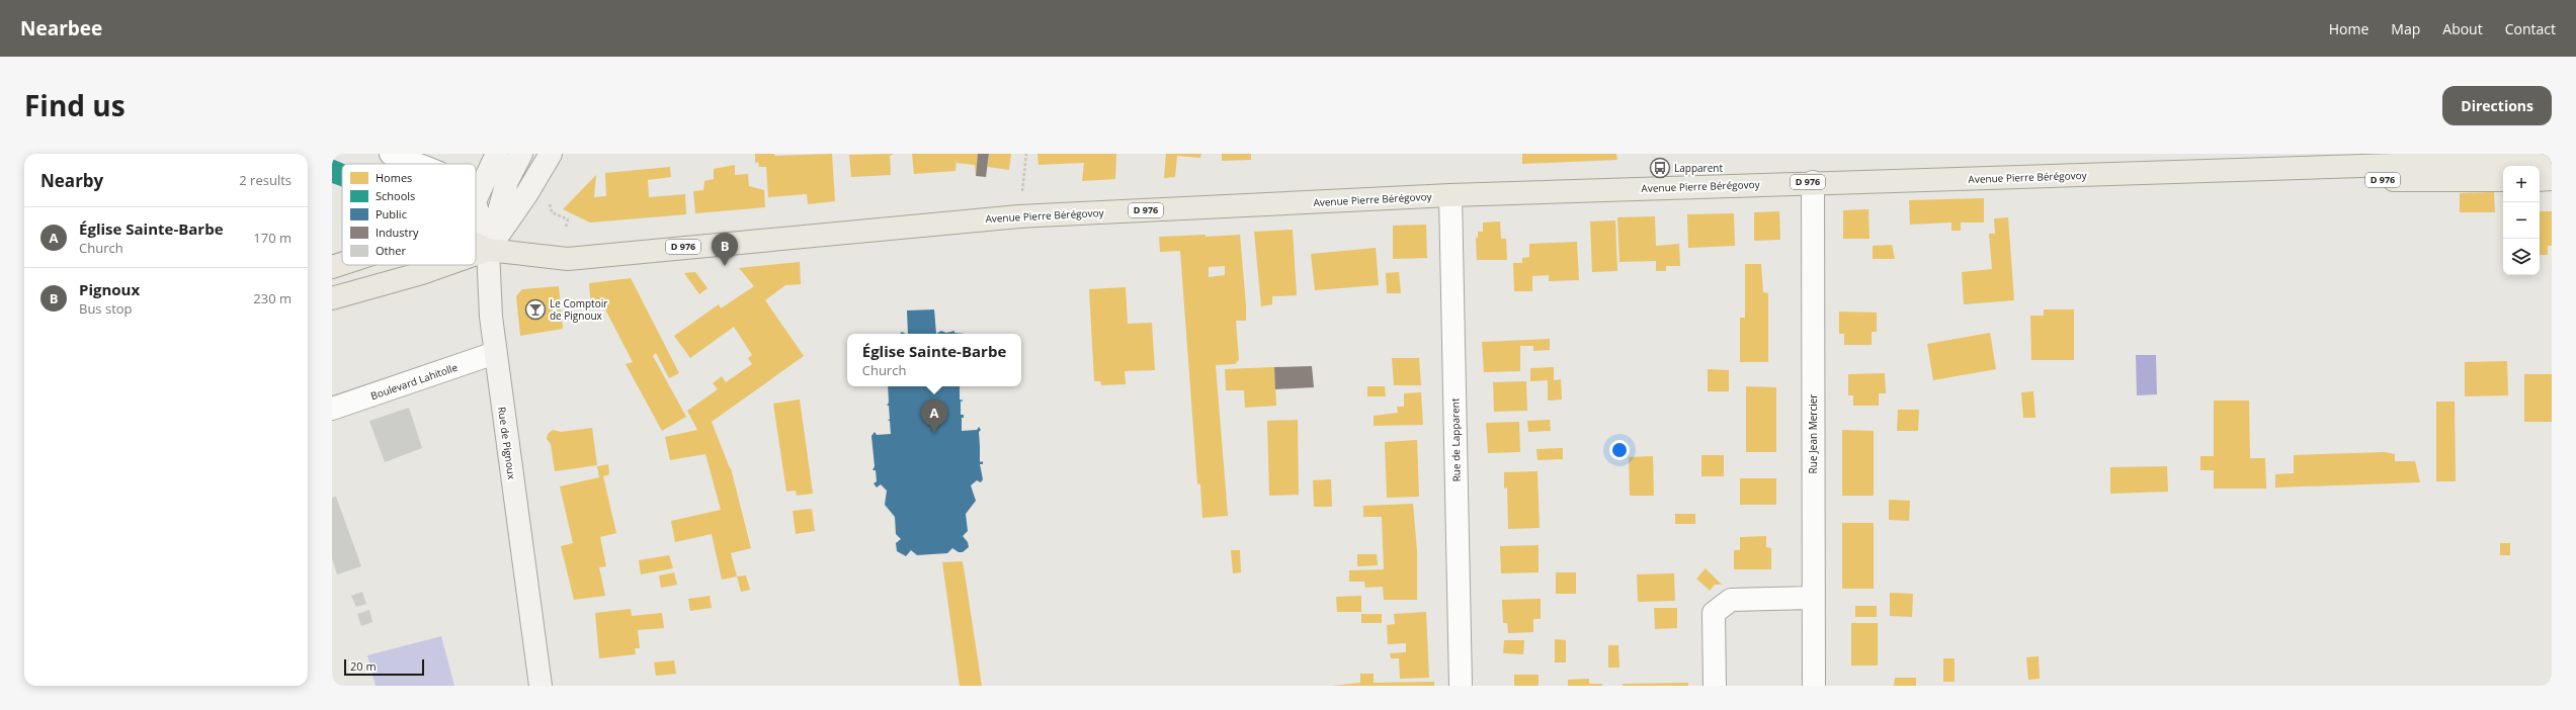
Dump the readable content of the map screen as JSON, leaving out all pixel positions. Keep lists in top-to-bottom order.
{
  "streets": {
    "main road": ["Avenue Pierre Bérégovoy", "D 976", "Rue de Pignoux"],
    "street": ["Boulevard Lahitolle", "Rue Jean Mercier", "Rue de Lapparent"]
  },
  "crossings": [
    ["Avenue Pierre Bérégovoy", "Rue Jean Mercier"],
    ["Avenue Pierre Bérégovoy", "Rue de Lapparent"],
    ["Avenue Pierre Bérégovoy", "Rue de Pignoux"],
    ["Boulevard Lahitolle", "Rue de Pignoux"]
  ],
  "places": {
    "bus stop": ["Lapparent"],
    "bar": ["Le Comptoir de Pignoux"]
  },
  "legend": [
    "Homes",
    "Schools",
    "Public",
    "Industry",
    "Other"
  ],
  "scale_bar": "20 m",
  "page": {
    "header": "Nearbee",
    "nav": [
      "Home",
      "Map",
      "About",
      "Contact"
    ],
    "title": "Find us",
    "buttons": "Directions",
    "heading": ["Nearby", "2 results"],
    "map_buttons": ["+", "−"],
    "list": [
      {
        "mark": "A",
        "name": "Église Sainte-Barbe",
        "note": "Church",
        "value": "170 m"
      },
      {
        "mark": "B",
        "name": "Pignoux",
        "note": "Bus stop",
        "value": "230 m"
      }
    ],
    "pins": ["B", "A"],
    "popup": ["Église Sainte-Barbe", "Church"],
    "scale": "20 m"
  }
}
